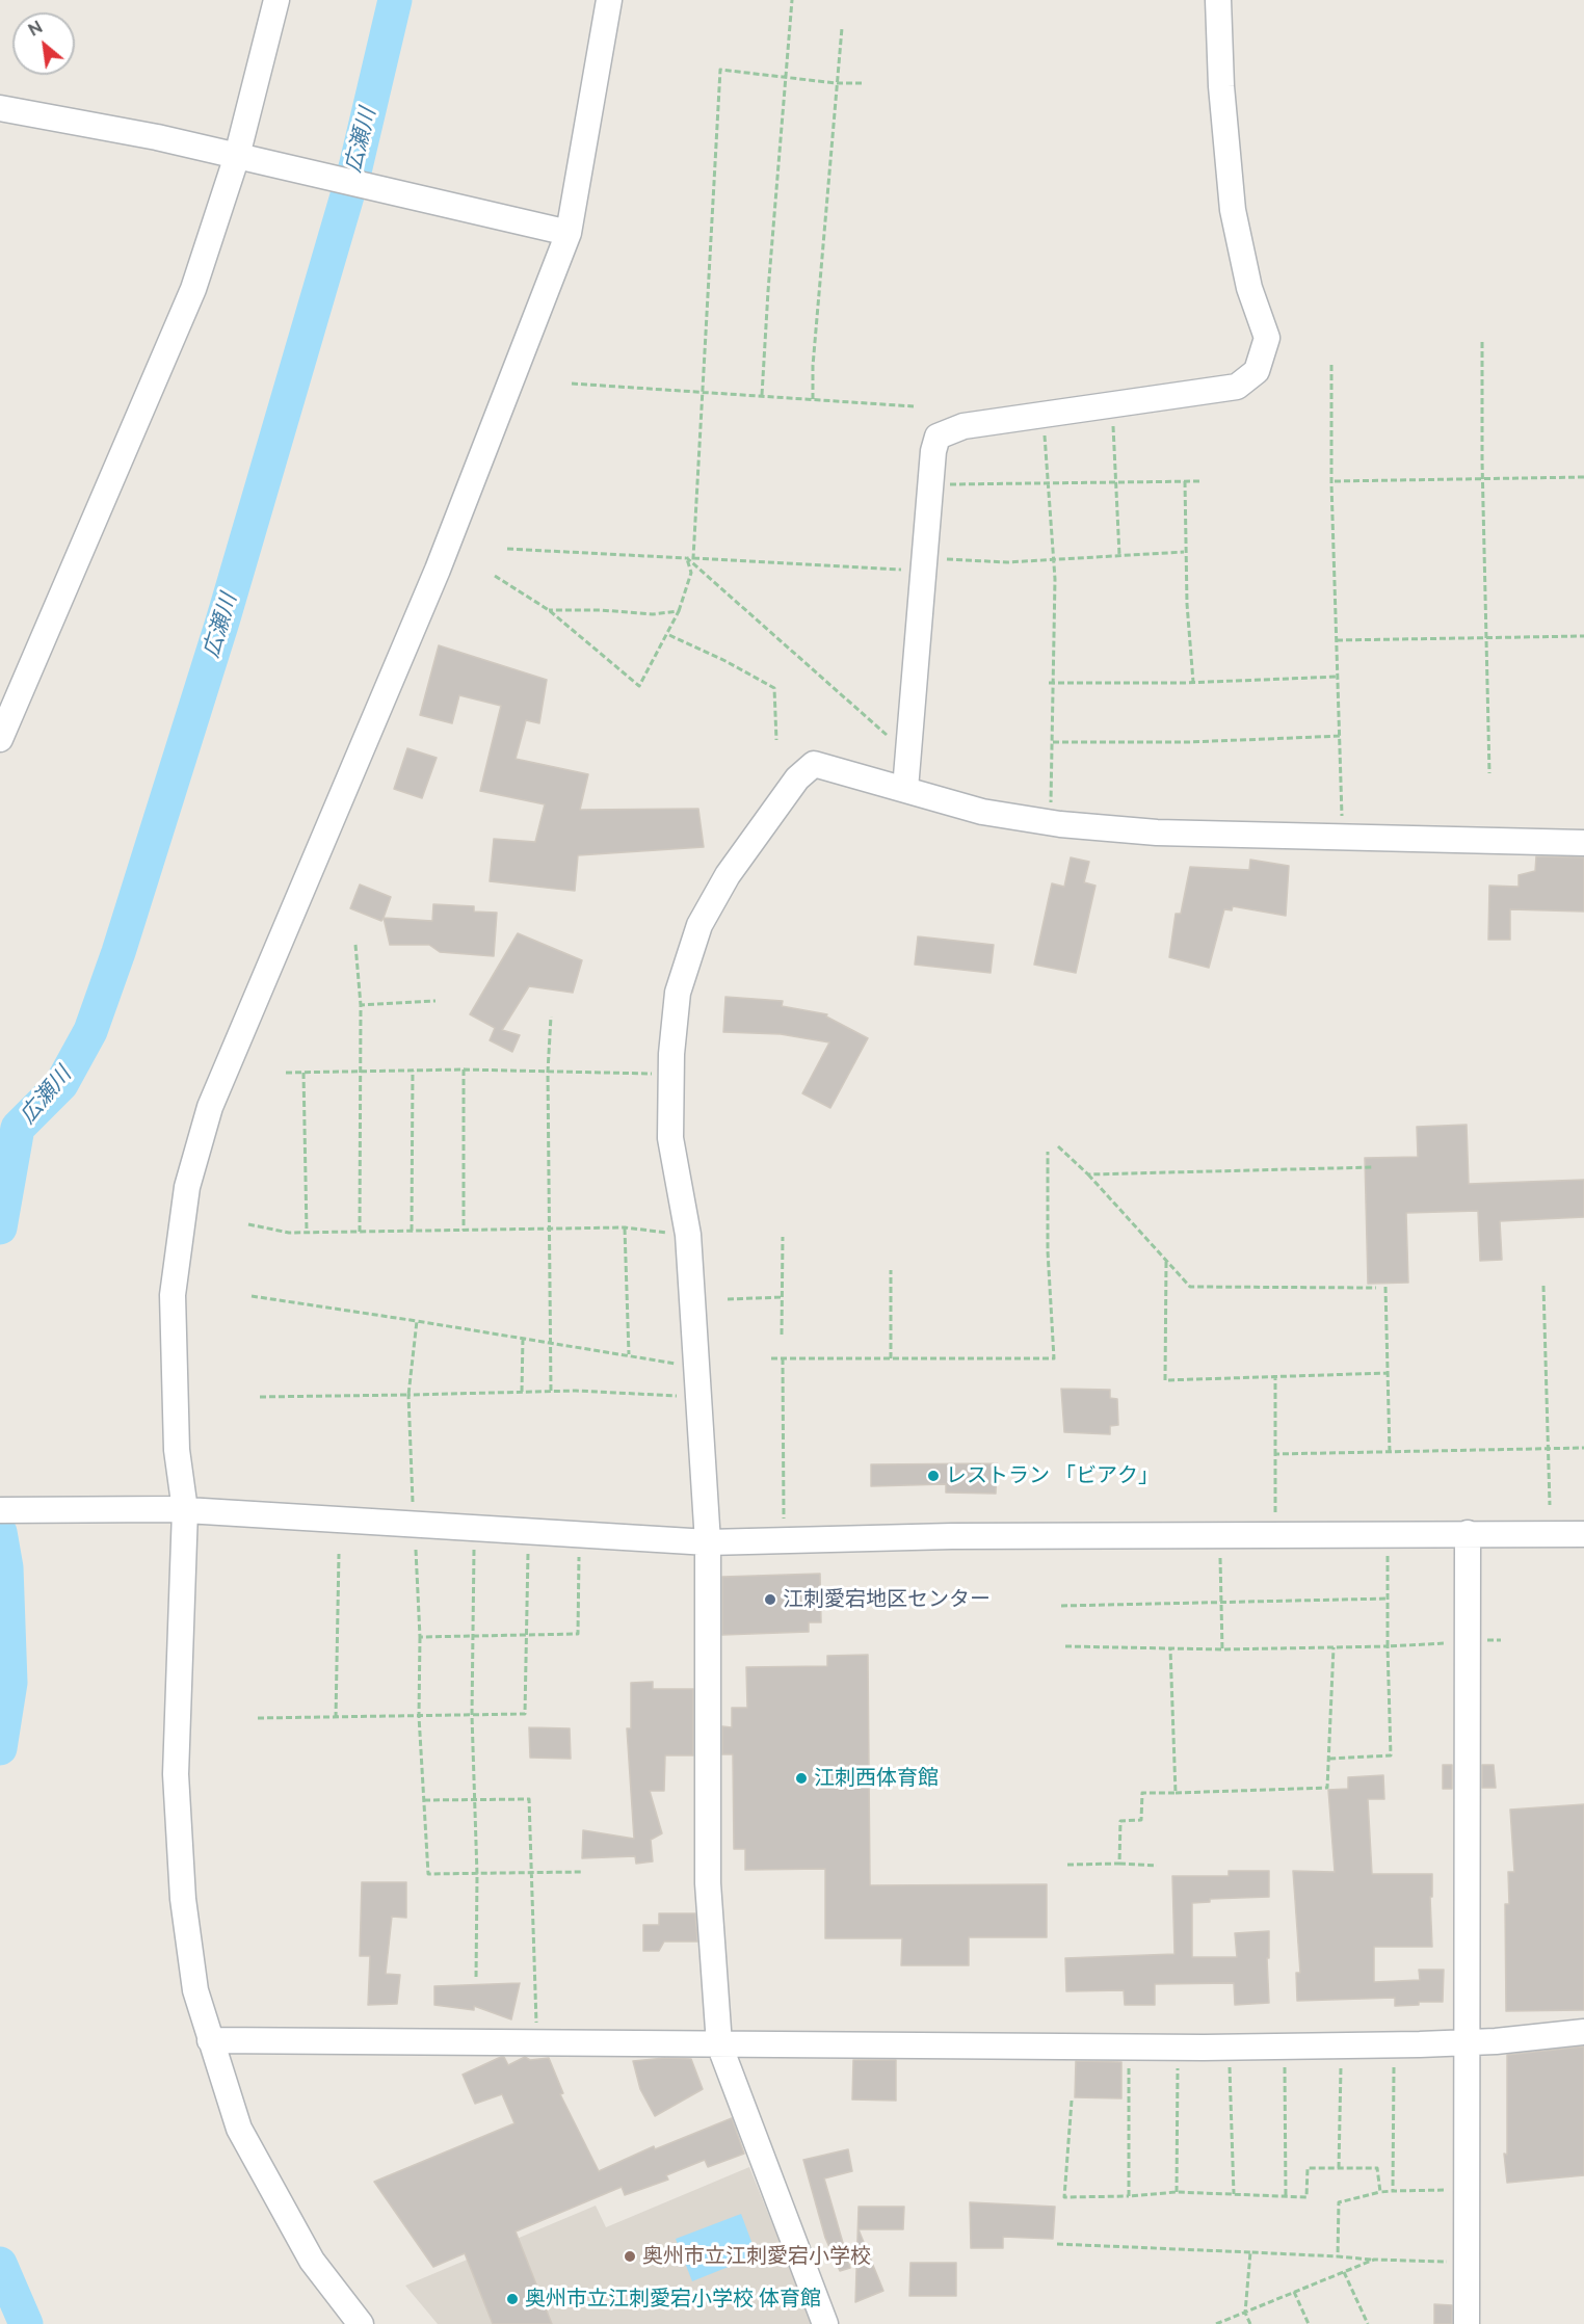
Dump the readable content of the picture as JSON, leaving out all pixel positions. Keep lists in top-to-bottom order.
{
  "water": ["広瀬川"],
  "places": [
    "レストラン 「ビアク」",
    "江刺愛宕地区センター",
    "江刺西体育館",
    "奥州市立江刺愛宕小学校",
    "奥州市立江刺愛宕小学校 体育館"
  ],
  "north": "top left"
}
